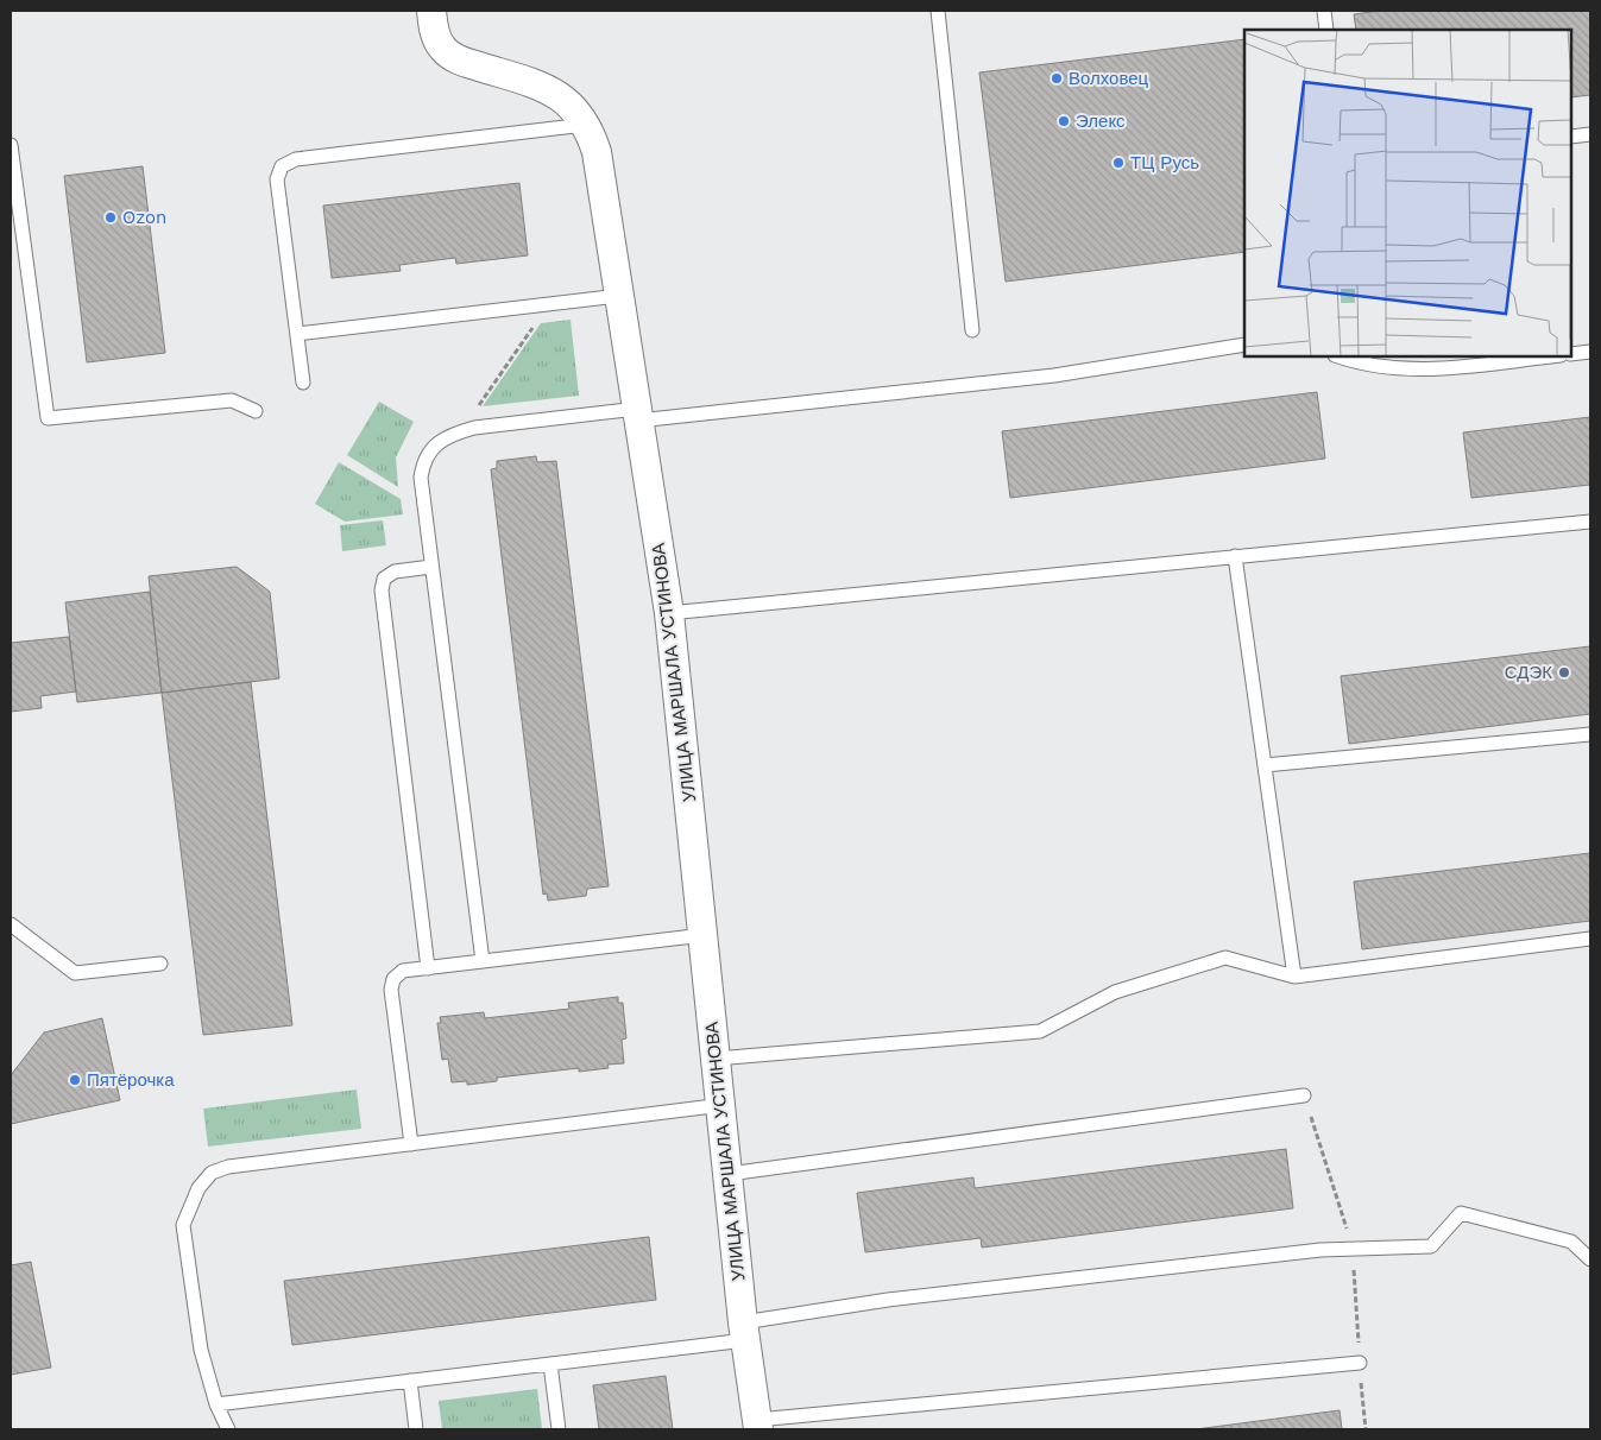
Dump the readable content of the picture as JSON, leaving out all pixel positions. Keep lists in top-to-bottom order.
{
  "streets": {
    "street": ["УЛИЦА МАРШАЛА УСТИНОВА"]
  },
  "places": [
    "Волховец",
    "Элекс",
    "ТЦ Русь",
    "Ozon",
    "СДЭК",
    "Пятёрочка"
  ]
}
